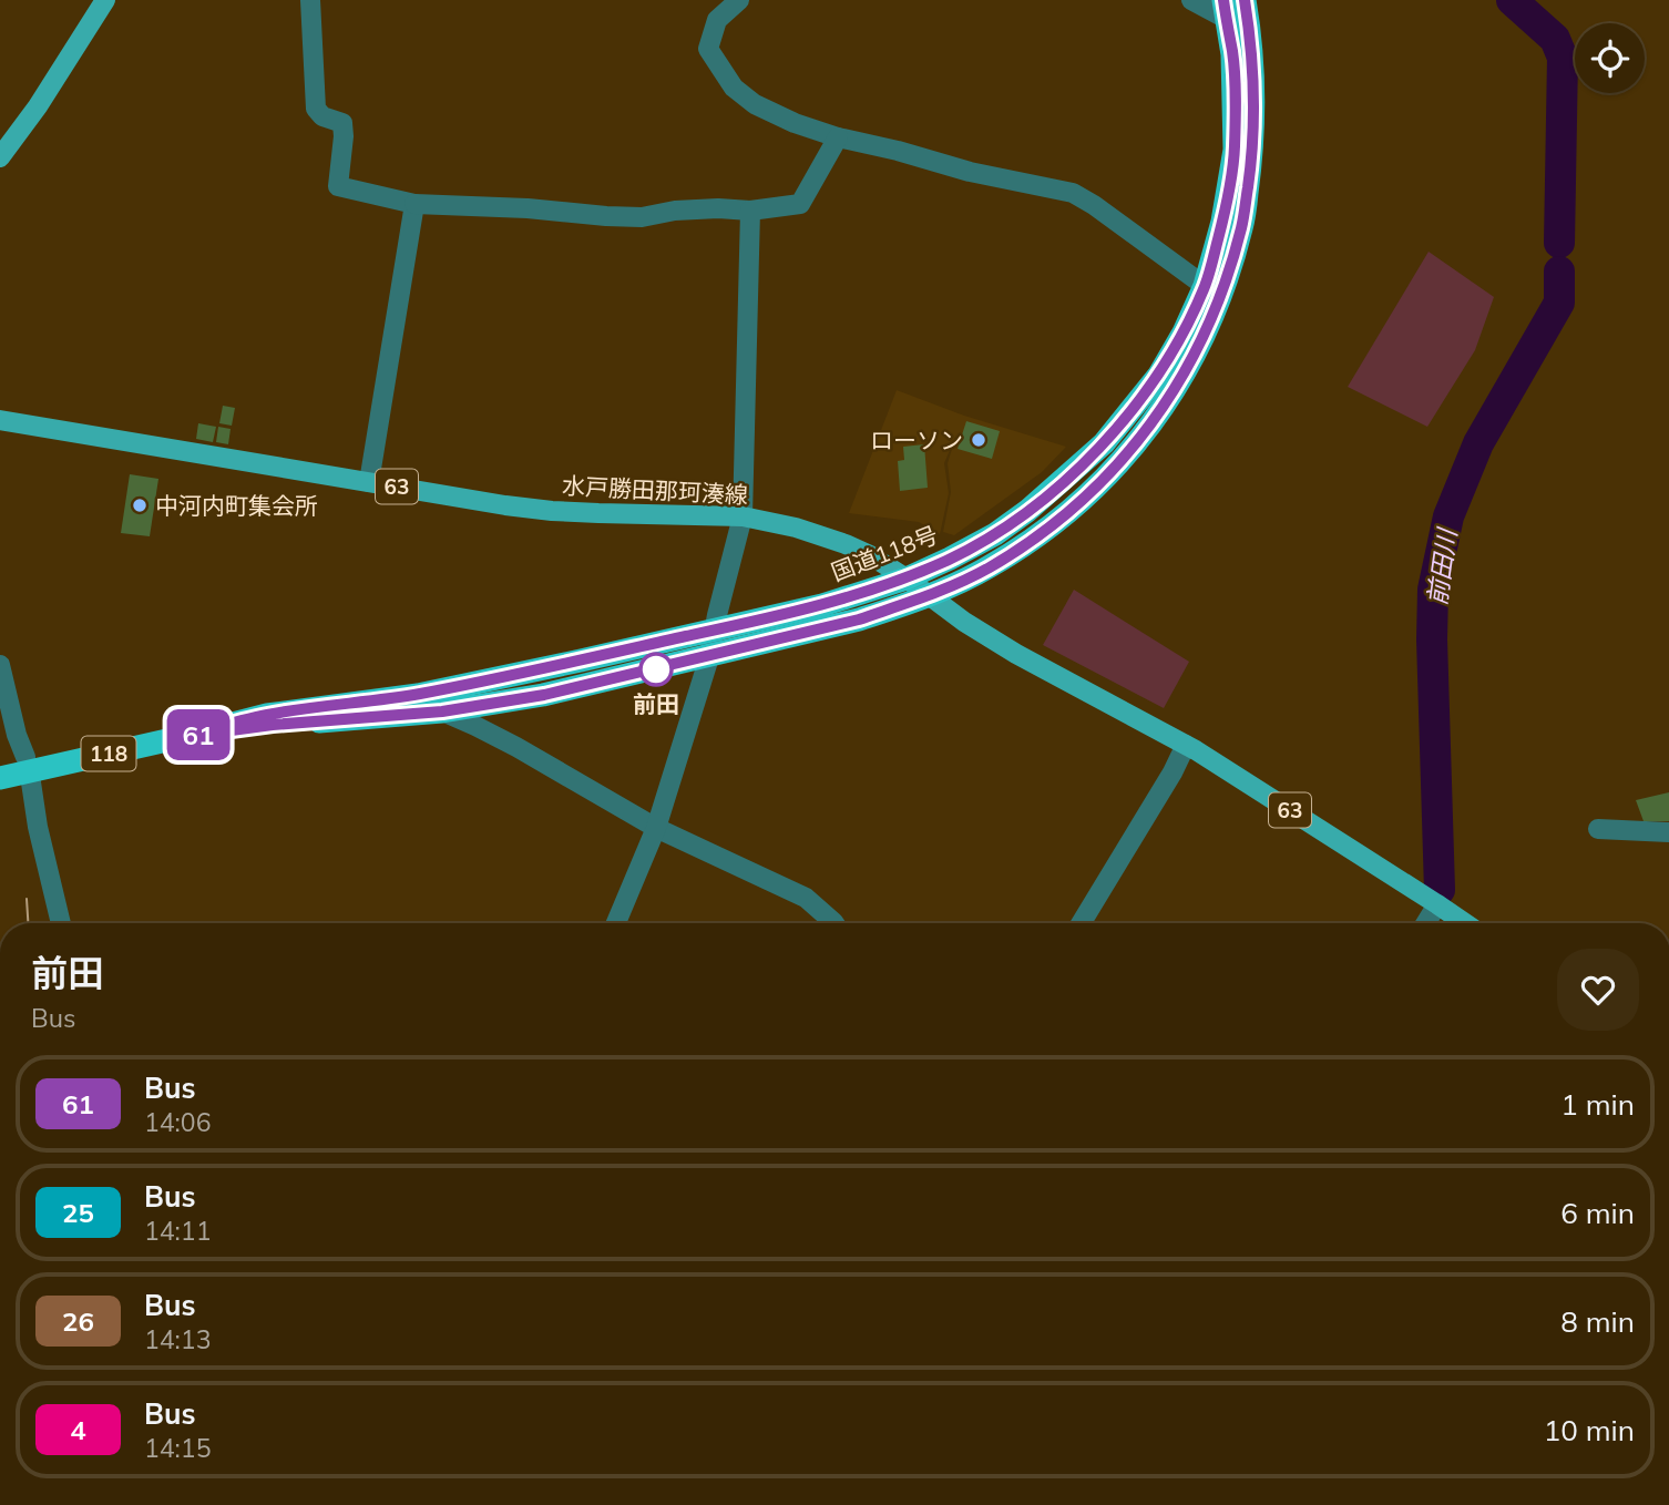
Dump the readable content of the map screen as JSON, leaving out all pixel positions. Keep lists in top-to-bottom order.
{
  "streets": {
    "highway": ["国道118号", "118"],
    "main road": ["63", "水戸勝田那珂湊線"]
  },
  "crossings": [
    ["水戸勝田那珂湊線", "国道118号"]
  ],
  "water": ["前田川"],
  "places": ["ローソン", "中河内町集会所", "前田"],
  "lines": ["bus line 61"],
  "page": {
    "on_map": "61",
    "heading": ["前田", "Bus"],
    "list": [
      {
        "mark": "61",
        "name": "Bus",
        "note": "14:06",
        "value": "1 min"
      },
      {
        "mark": "25",
        "name": "Bus",
        "note": "14:11",
        "value": "6 min"
      },
      {
        "mark": "26",
        "name": "Bus",
        "note": "14:13",
        "value": "8 min"
      },
      {
        "mark": "4",
        "name": "Bus",
        "note": "14:15",
        "value": "10 min"
      }
    ]
  }
}
